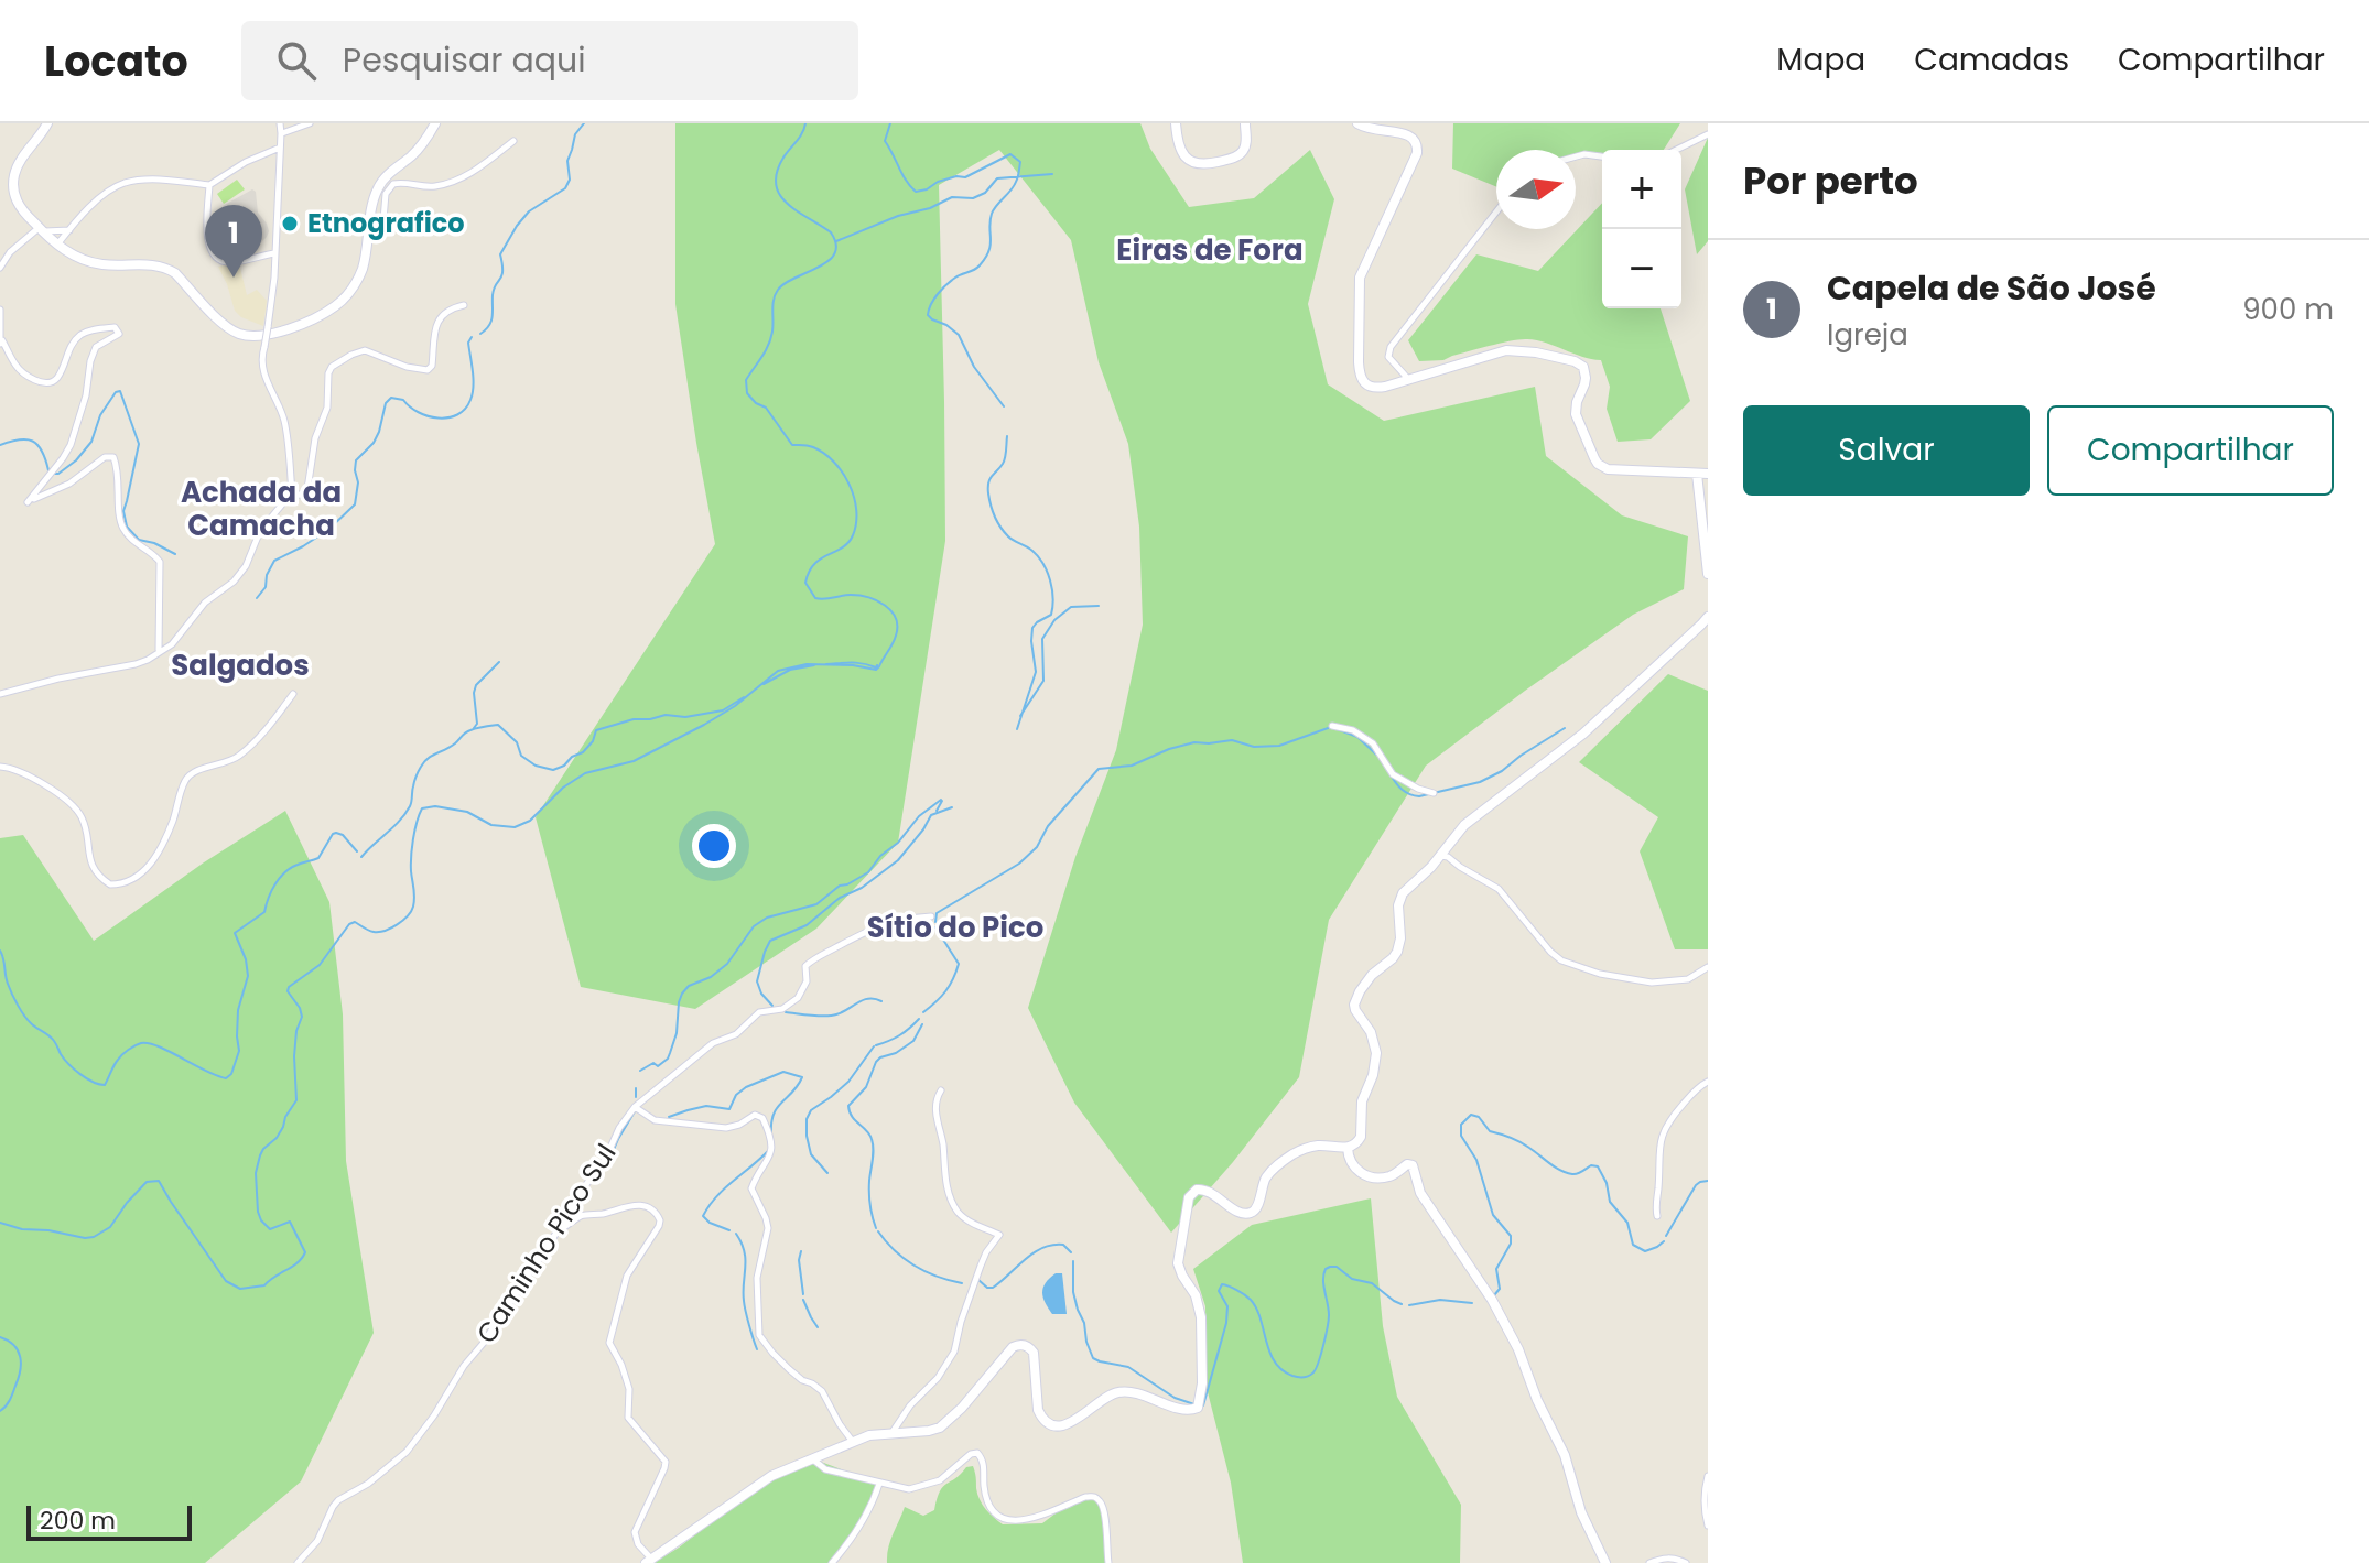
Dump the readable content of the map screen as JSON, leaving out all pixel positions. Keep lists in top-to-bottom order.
{
  "streets": {
    "street": ["Caminho Pico Sul"]
  },
  "districts": [
    "Eiras de Fora",
    "Achada da Camacha",
    "Salgados",
    "Sítio do Pico"
  ],
  "places": ["Etnografico"],
  "scale_bar": "200 m",
  "north": "right",
  "page": {
    "header": "Locato",
    "search": "Pesquisar aqui",
    "nav": ["Mapa", "Camadas", "Compartilhar"],
    "heading": "Por perto",
    "map_buttons": ["+", "−"],
    "pins": "1",
    "list": [
      {
        "mark": "1",
        "name": "Capela de São José",
        "note": "Igreja",
        "value": "900 m"
      }
    ],
    "buttons": ["Salvar", "Compartilhar"],
    "scale": "200 m"
  }
}
